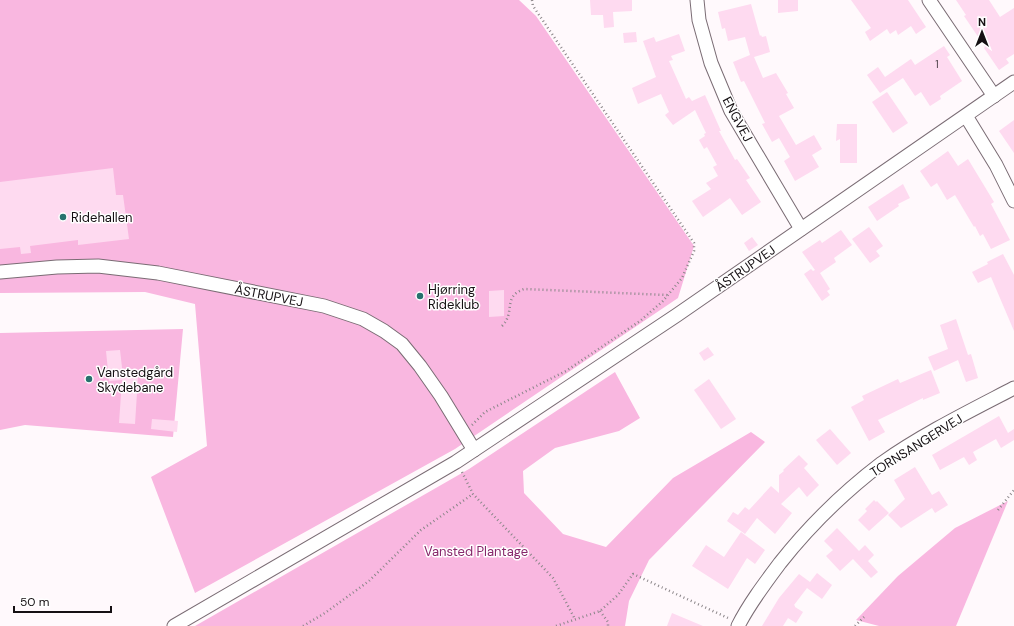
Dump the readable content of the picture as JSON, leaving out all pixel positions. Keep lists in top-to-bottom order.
{
  "streets": {
    "street": ["ENGVEJ", "ÅSTRUPVEJ", "TORNSANGERVEJ"]
  },
  "crossings": [
    ["ENGVEJ", "ÅSTRUPVEJ"]
  ],
  "parks": ["Vansted Plantage"],
  "places": ["Ridehallen", "Hjørring Rideklub", "Vanstedgård Skydebane"],
  "house_numbers": ["1"],
  "scale_bar": "50 m",
  "north": "top"
}
